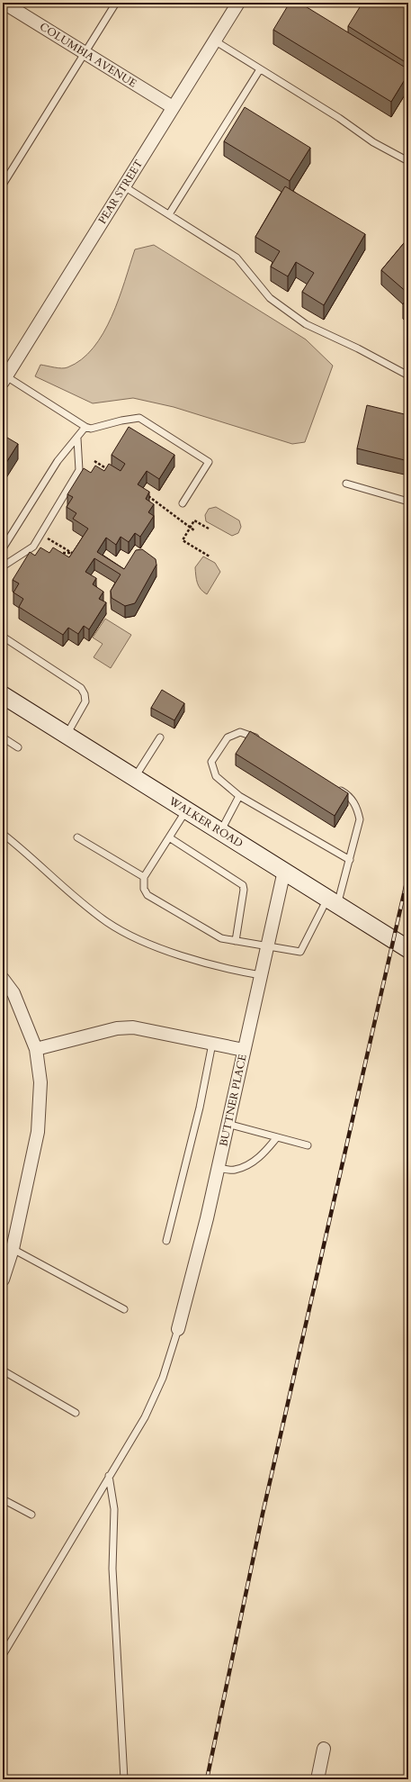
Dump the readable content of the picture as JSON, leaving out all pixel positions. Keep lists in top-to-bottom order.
{
  "streets": {
    "street": [
      "COLUMBIA AVENUE",
      "PEAR STREET",
      "WALKER ROAD",
      "BUTTNER PLACE"
    ]
  },
  "crossings": [
    ["COLUMBIA AVENUE", "PEAR STREET"],
    ["WALKER ROAD", "BUTTNER PLACE"]
  ]
}
